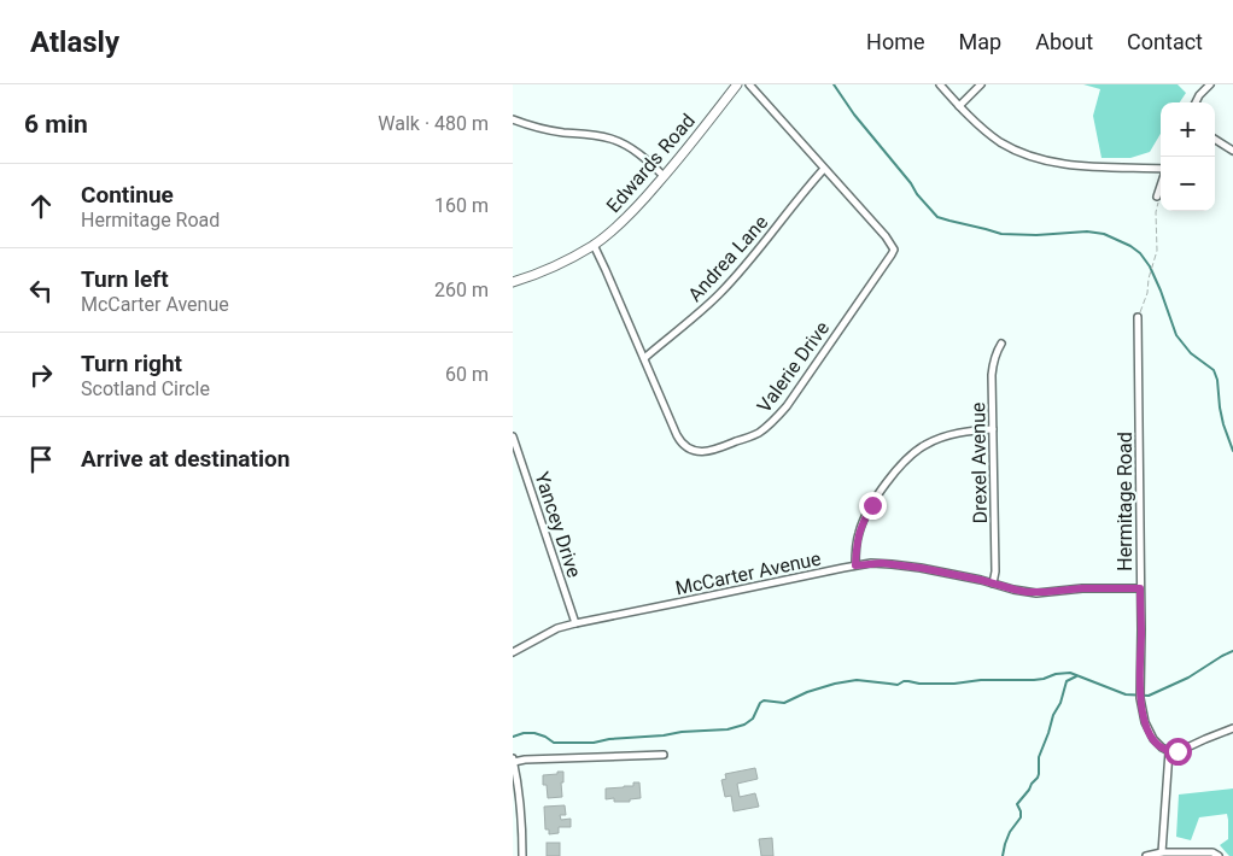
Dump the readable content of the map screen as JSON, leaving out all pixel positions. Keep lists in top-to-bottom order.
{
  "streets": {
    "street": [
      "Edwards Road",
      "Andrea Lane",
      "Valerie Drive",
      "Drexel Avenue",
      "Hermitage Road",
      "Yancey Drive",
      "McCarter Avenue"
    ]
  },
  "crossings": [
    ["Edwards Road", "Valerie Drive"],
    ["Andrea Lane", "Valerie Drive"],
    ["Drexel Avenue", "McCarter Avenue"],
    ["Hermitage Road", "McCarter Avenue"],
    ["Yancey Drive", "McCarter Avenue"]
  ],
  "page": {
    "header": "Atlasly",
    "nav": [
      "Home",
      "Map",
      "About",
      "Contact"
    ],
    "heading": ["6 min", "Walk · 480 m"],
    "map_buttons": ["+", "−"],
    "list": [
      ["Continue", "Hermitage Road", "160 m"],
      ["Turn left", "McCarter Avenue", "260 m"],
      ["Turn right", "Scotland Circle", "60 m"],
      "Arrive at destination"
    ]
  }
}
